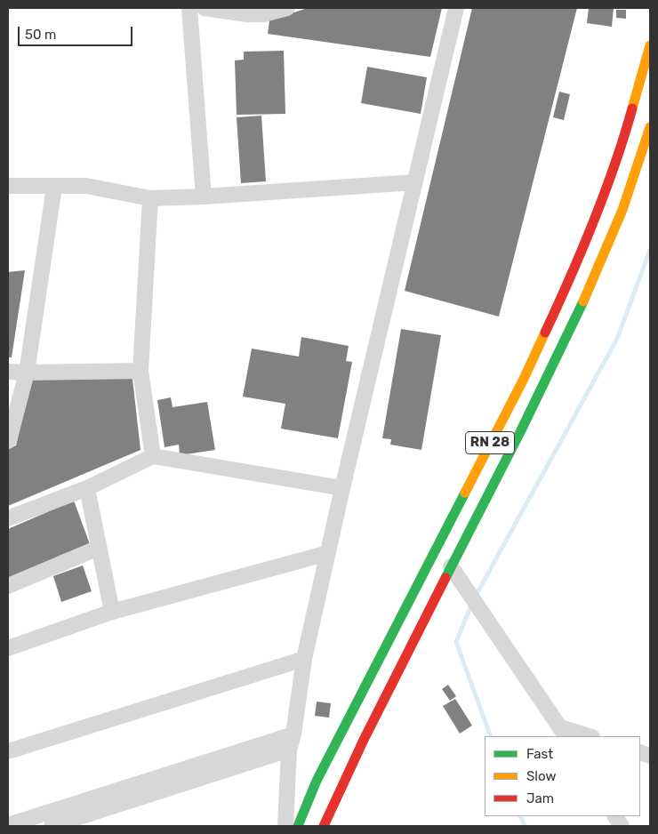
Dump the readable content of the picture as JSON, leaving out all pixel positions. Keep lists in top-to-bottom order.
{
  "streets": {
    "highway": ["RN 28"]
  },
  "legend": ["Fast", "Slow", "Jam"],
  "scale_bar": "50 m"
}
